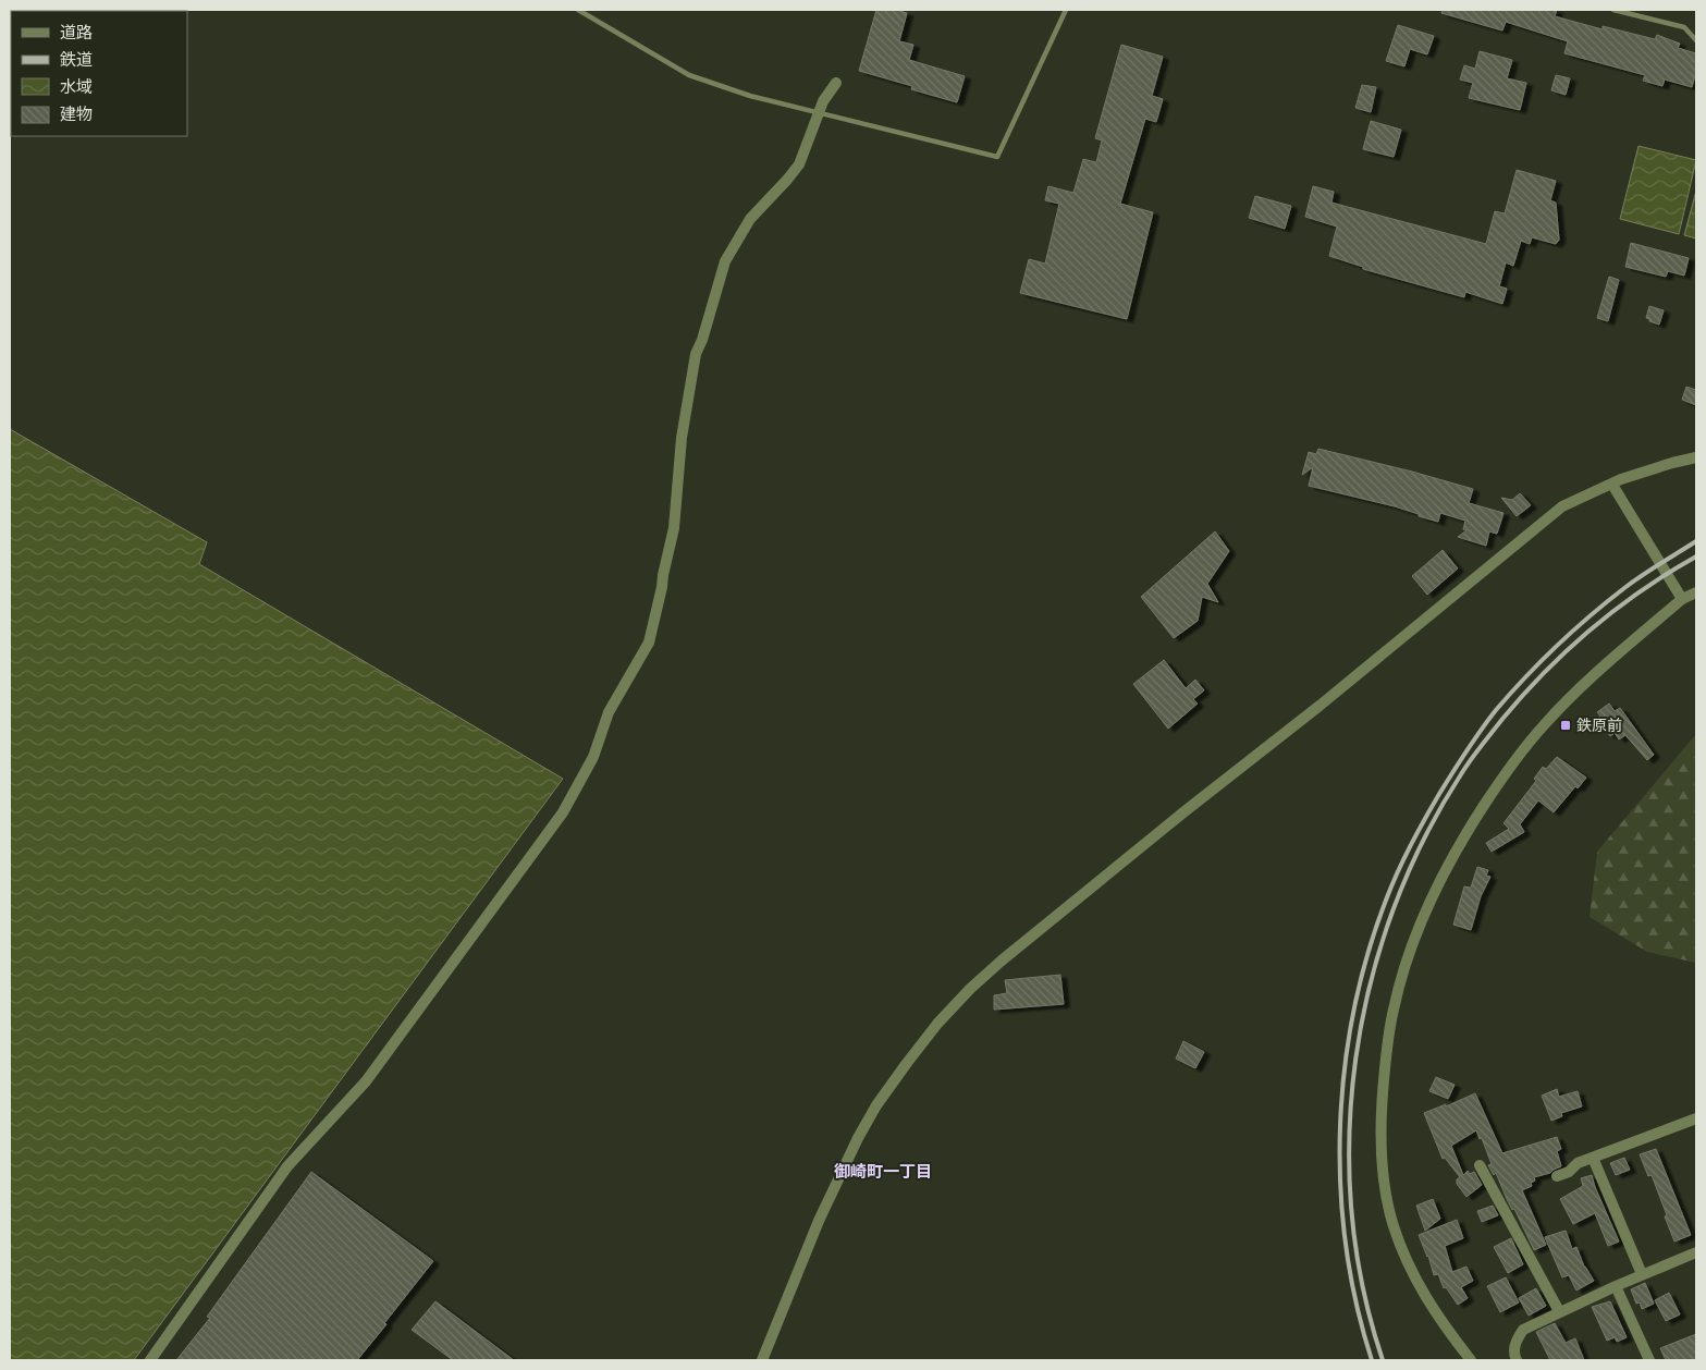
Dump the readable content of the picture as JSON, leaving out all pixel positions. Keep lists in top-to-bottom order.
{
  "districts": ["御崎町一丁目"],
  "places": {
    "transit": ["鉄原前"]
  },
  "legend": [
    "道路",
    "鉄道",
    "水域",
    "建物"
  ]
}
